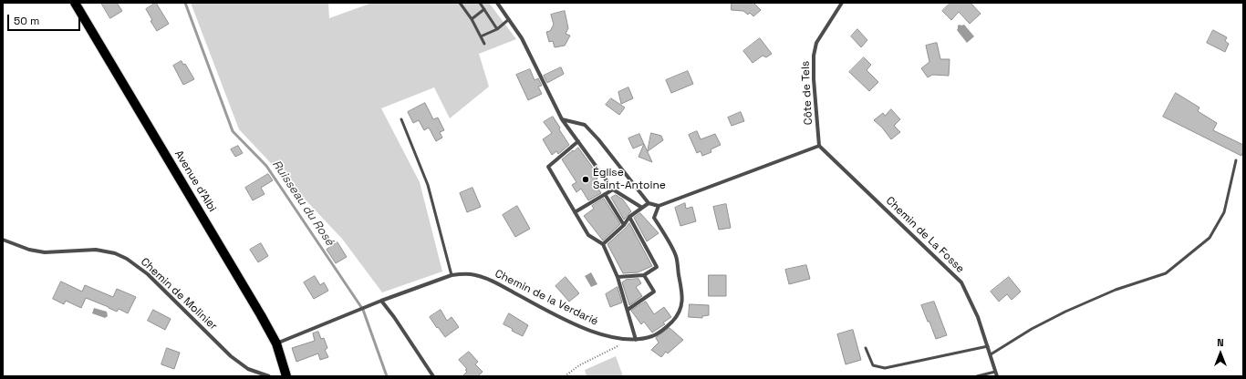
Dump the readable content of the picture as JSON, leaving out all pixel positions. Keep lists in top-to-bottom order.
{
  "streets": {
    "main road": ["Avenue d'Albi"],
    "street": [
      "Côte de Tels",
      "Chemin de La Fosse",
      "Chemin de Molinier",
      "Chemin de la Verdarié"
    ]
  },
  "crossings": [
    ["Côte de Tels", "Chemin de La Fosse"],
    ["Avenue d'Albi", "Chemin de la Verdarié"]
  ],
  "water": ["Ruisseau du Rosé"],
  "places": ["Église Saint-Antoine"],
  "scale_bar": "50 m",
  "north": "top"
}
